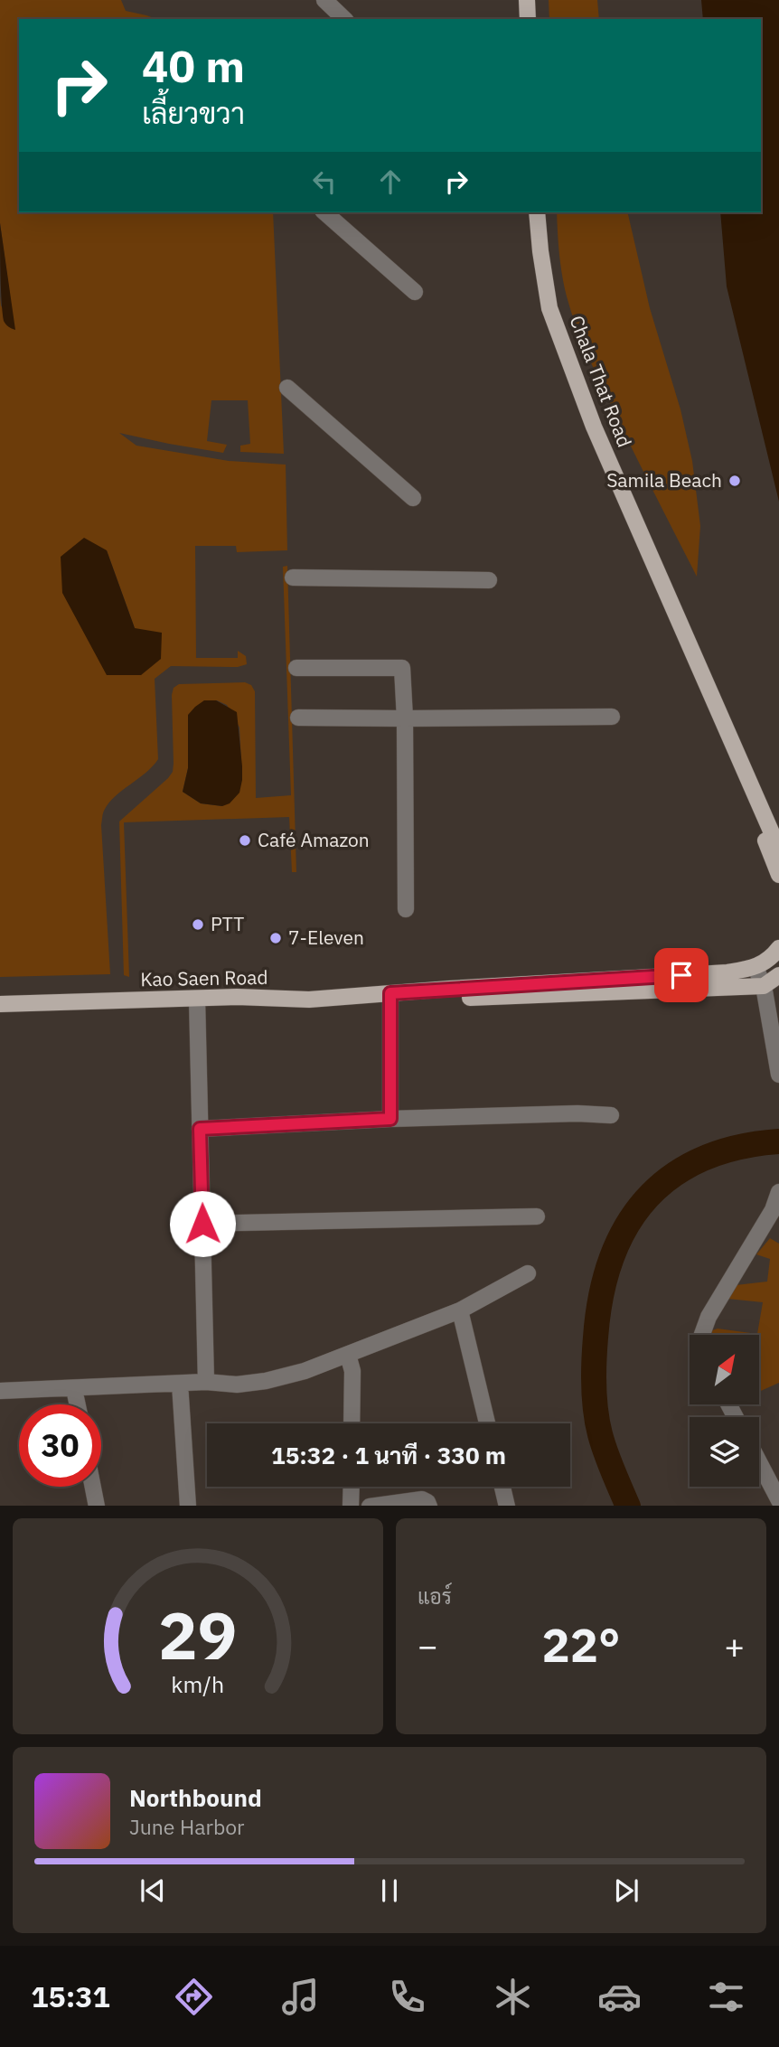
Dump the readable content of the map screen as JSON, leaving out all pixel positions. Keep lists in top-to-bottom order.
{
  "streets": {
    "main road": ["Chala That Road", "Kao Saen Road"]
  },
  "places": [
    "Samila Beach",
    "Café Amazon",
    "PTT",
    "7-Eleven"
  ],
  "north": "top right",
  "page": {
    "turn": ["40 m", "เลี้ยวขวา"],
    "limit": "30",
    "trip": "15:32 · 1 นาที · 330 m",
    "tile": "แอร์",
    "heat": ["−", "22°", "+"],
    "song": ["Northbound", "June Harbor"],
    "tabs": "15:31",
    "gauge": ["29", "km/h"]
  }
}
